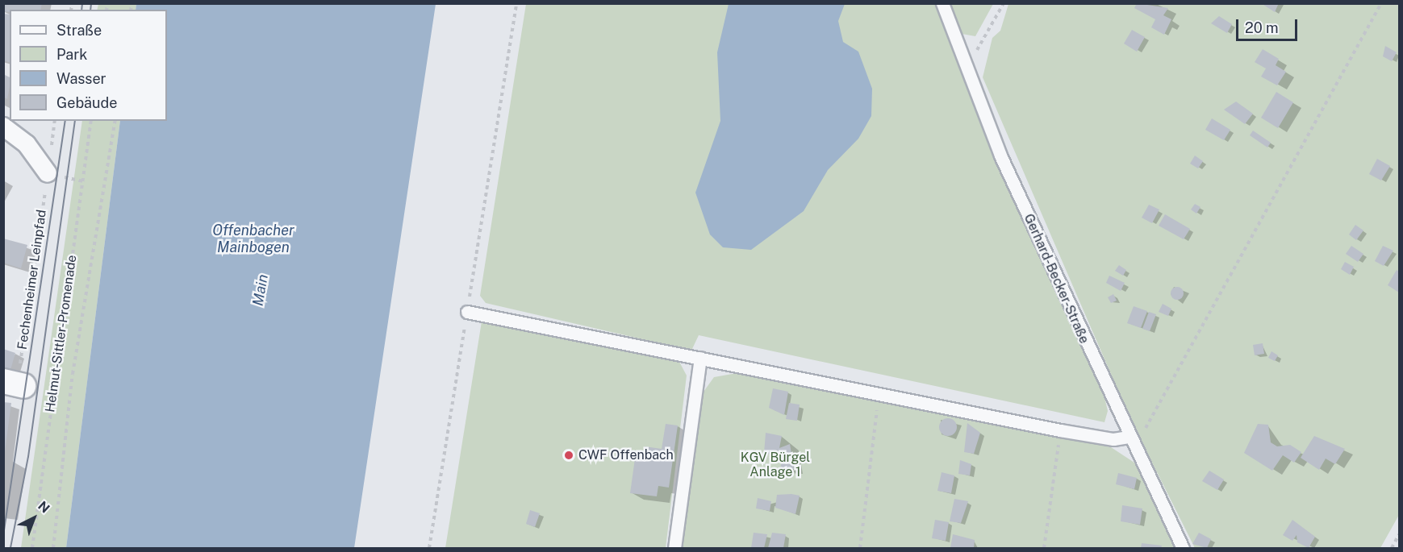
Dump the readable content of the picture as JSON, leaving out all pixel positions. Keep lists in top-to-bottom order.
{
  "streets": {
    "lane": ["Gerhard-Becker-Straße"],
    "path": ["Fechenheimer Leinpfad", "Helmut-Sittler-Promenade"]
  },
  "water": ["Offenbacher Mainbogen", "Main"],
  "parks": ["KGV Bürgel Anlage 1"],
  "places": ["CWF Offenbach"],
  "legend": [
    "Straße",
    "Park",
    "Wasser",
    "Gebäude"
  ],
  "scale_bar": "20 m",
  "north": "top right"
}
